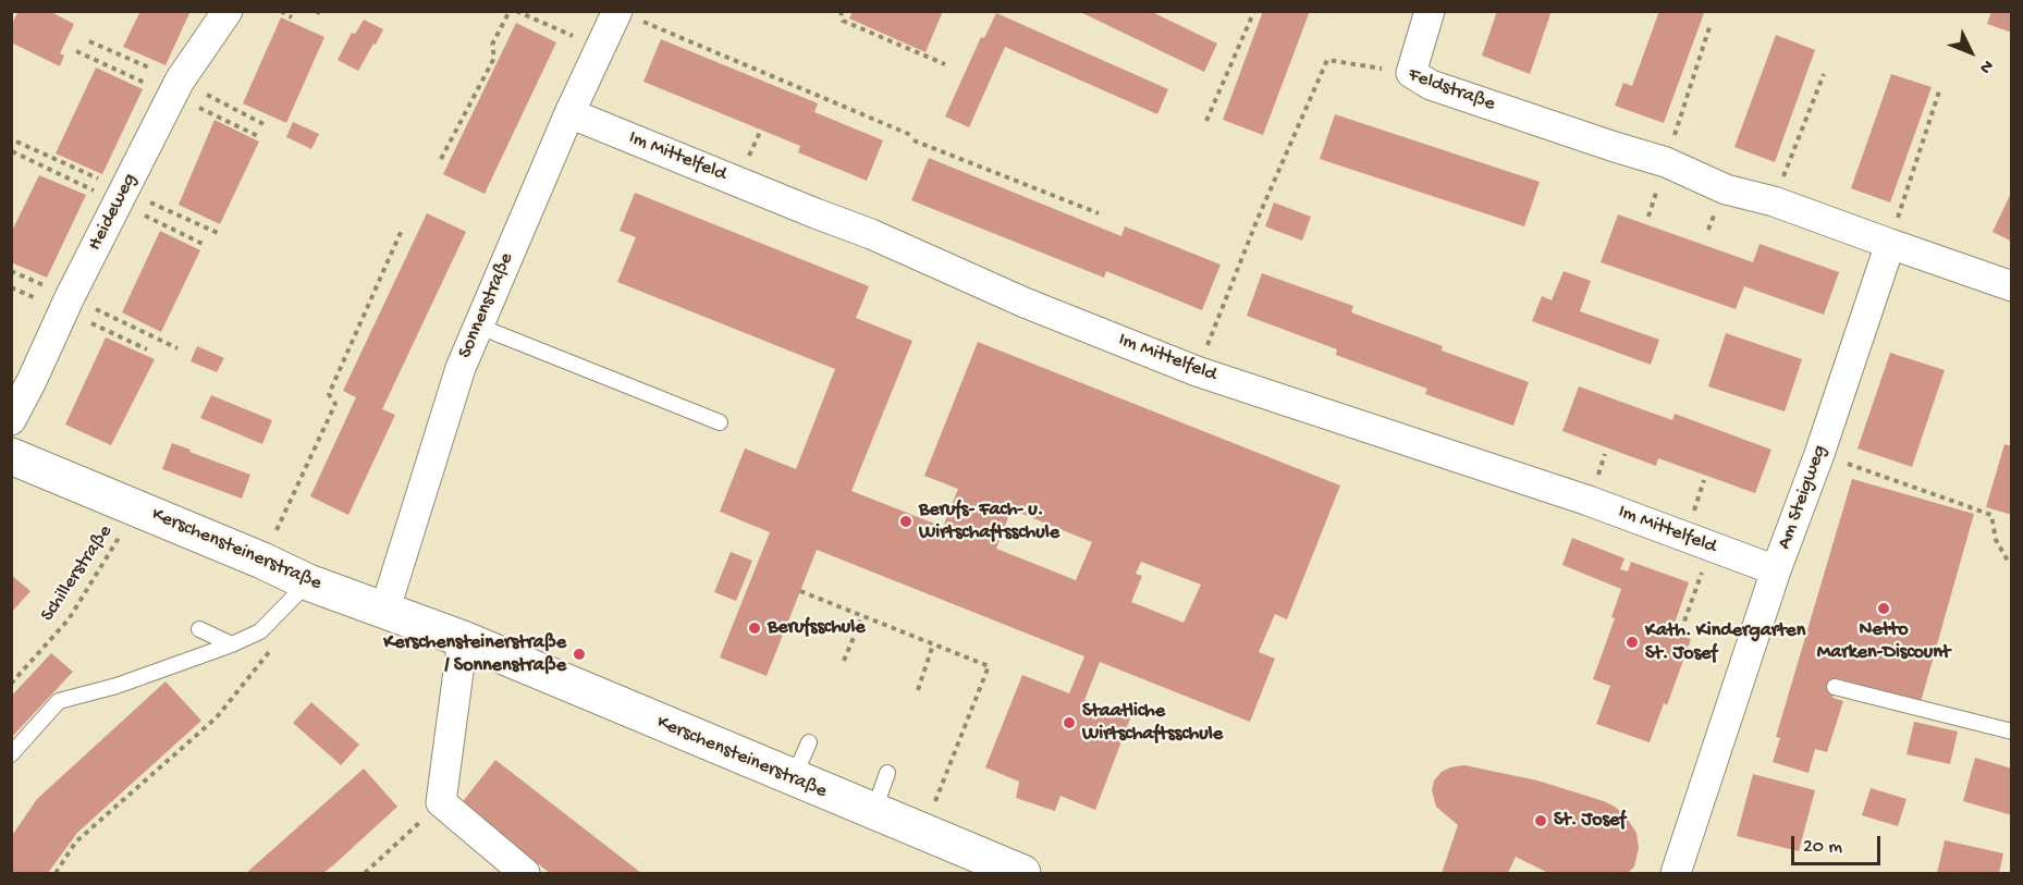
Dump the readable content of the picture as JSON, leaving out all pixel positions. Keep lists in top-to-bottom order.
{
  "streets": {
    "street": [
      "Feldstraße",
      "Im Mittelfeld",
      "Heideweg",
      "Sonnenstraße",
      "Am Steigweg",
      "Kerschensteinerstraße"
    ],
    "path": ["Schillerstraße"]
  },
  "crossings": [
    ["Feldstraße", "Im Mittelfeld"],
    ["Feldstraße", "Am Steigweg"],
    ["Im Mittelfeld", "Sonnenstraße"],
    ["Im Mittelfeld", "Am Steigweg"],
    ["Sonnenstraße", "Kerschensteinerstraße"],
    ["Kerschensteinerstraße", "Schillerstraße"]
  ],
  "places": [
    "Berufs- Fach- u. Wirtschaftsschule",
    "Netto Marken-Discount",
    "Berufsschule",
    "Kath. Kindergarten St. Josef",
    "Kerschensteinerstraße / Sonnenstraße",
    "Staatliche Wirtschaftsschule",
    "St. Josef"
  ],
  "scale_bar": "20 m",
  "north": "bottom right"
}
